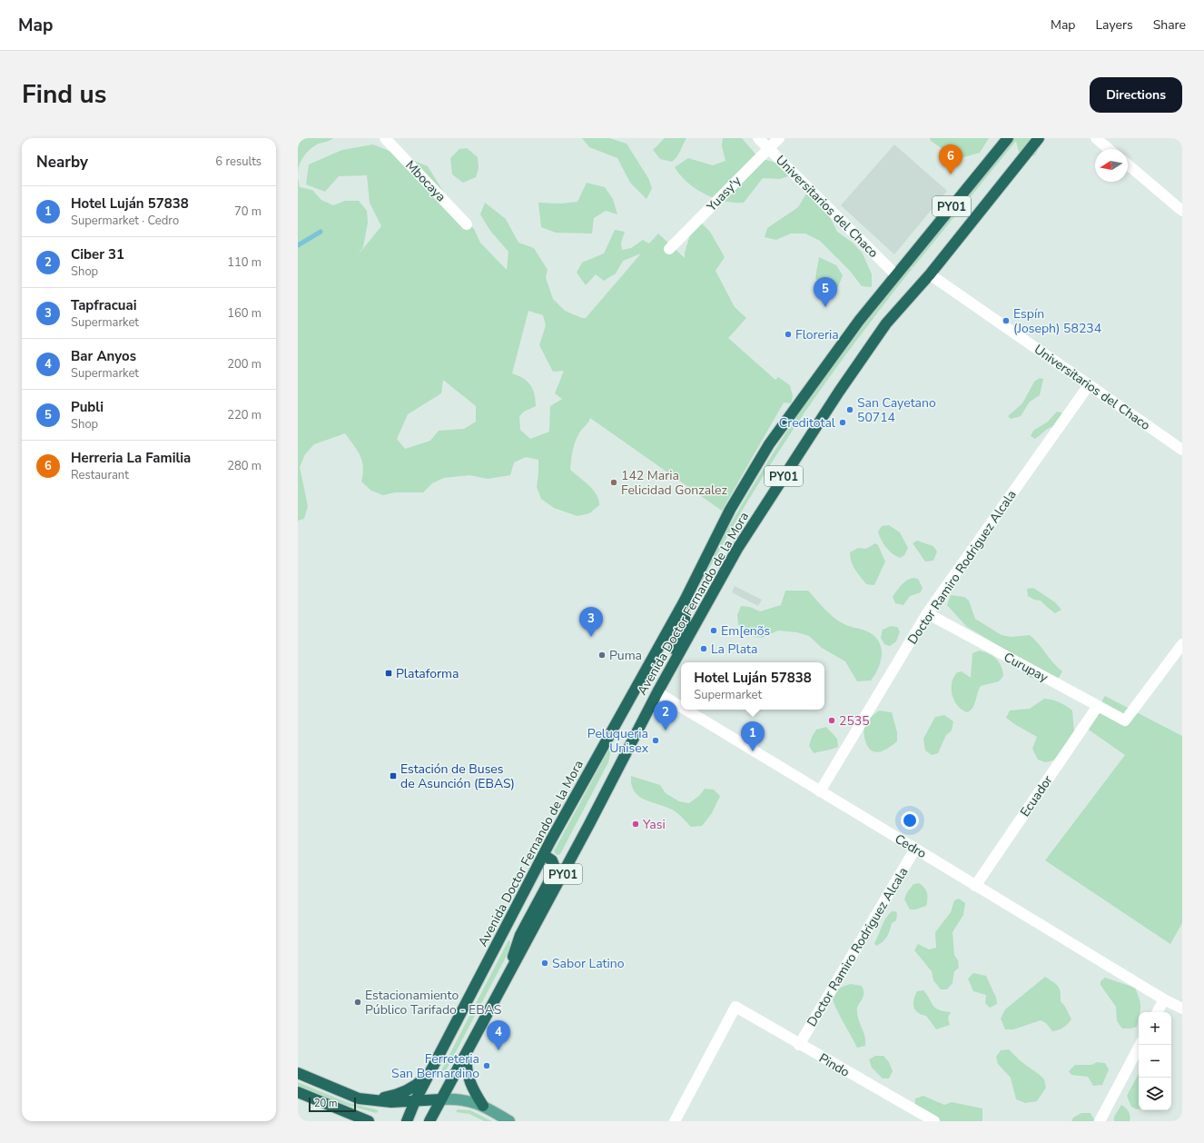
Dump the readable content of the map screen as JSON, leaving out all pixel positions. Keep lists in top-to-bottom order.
{
  "streets": {
    "highway": ["PY01", "Avenida Doctor Fernando de la Mora"],
    "street": [
      "Mbocaya",
      "Yuasy'y",
      "Universitarios del Chaco",
      "Doctor Ramiro Rodriguez Alcala",
      "Curupay",
      "Ecuador",
      "Cedro",
      "Pindo"
    ]
  },
  "crossings": [
    ["Yuasy'y", "Universitarios del Chaco"],
    ["Universitarios del Chaco", "Doctor Ramiro Rodriguez Alcala"],
    ["Universitarios del Chaco", "Avenida Doctor Fernando de la Mora"],
    ["Doctor Ramiro Rodriguez Alcala", "Curupay"],
    ["Doctor Ramiro Rodriguez Alcala", "Cedro"],
    ["Doctor Ramiro Rodriguez Alcala", "Pindo"],
    ["Avenida Doctor Fernando de la Mora", "Cedro"],
    ["Curupay", "Ecuador"],
    ["Ecuador", "Cedro"]
  ],
  "places": {
    "other": [
      "Espín (Joseph) 58234",
      "Floreria",
      "San Cayetano 50714",
      "Creditotal",
      "142 Maria Felicidad Gonzalez",
      "Em[enõs",
      "La Plata",
      "Puma",
      "2535",
      "Peluqueria Unisex",
      "Yasi",
      "Sabor Latino",
      "Estacionamiento Público Tarifado - EBAS",
      "Ferreteria San Bernardino"
    ],
    "transit": ["Plataforma", "Estación de Buses de Asunción (EBAS)"]
  },
  "scale_bar": "20 m",
  "north": "left",
  "page": {
    "header": "Map",
    "nav": ["Map", "Layers", "Share"],
    "title": "Find us",
    "buttons": "Directions",
    "heading": ["Nearby", "6 results"],
    "pins": [
      "6",
      "5",
      "3",
      "2",
      "1",
      "4"
    ],
    "list": [
      {
        "mark": "1",
        "name": "Hotel Luján 57838",
        "note": "Supermarket · Cedro",
        "value": "70 m"
      },
      {
        "mark": "2",
        "name": "Ciber 31",
        "note": "Shop",
        "value": "110 m"
      },
      {
        "mark": "3",
        "name": "Tapfracuai",
        "note": "Supermarket",
        "value": "160 m"
      },
      {
        "mark": "4",
        "name": "Bar Anyos",
        "note": "Supermarket",
        "value": "200 m"
      },
      {
        "mark": "5",
        "name": "Publi",
        "note": "Shop",
        "value": "220 m"
      },
      {
        "mark": "6",
        "name": "Herreria La Familia",
        "note": "Restaurant",
        "value": "280 m"
      }
    ],
    "popup": ["Hotel Luján 57838", "Supermarket"],
    "map_buttons": ["+", "−"],
    "scale": "20 m"
  }
}
